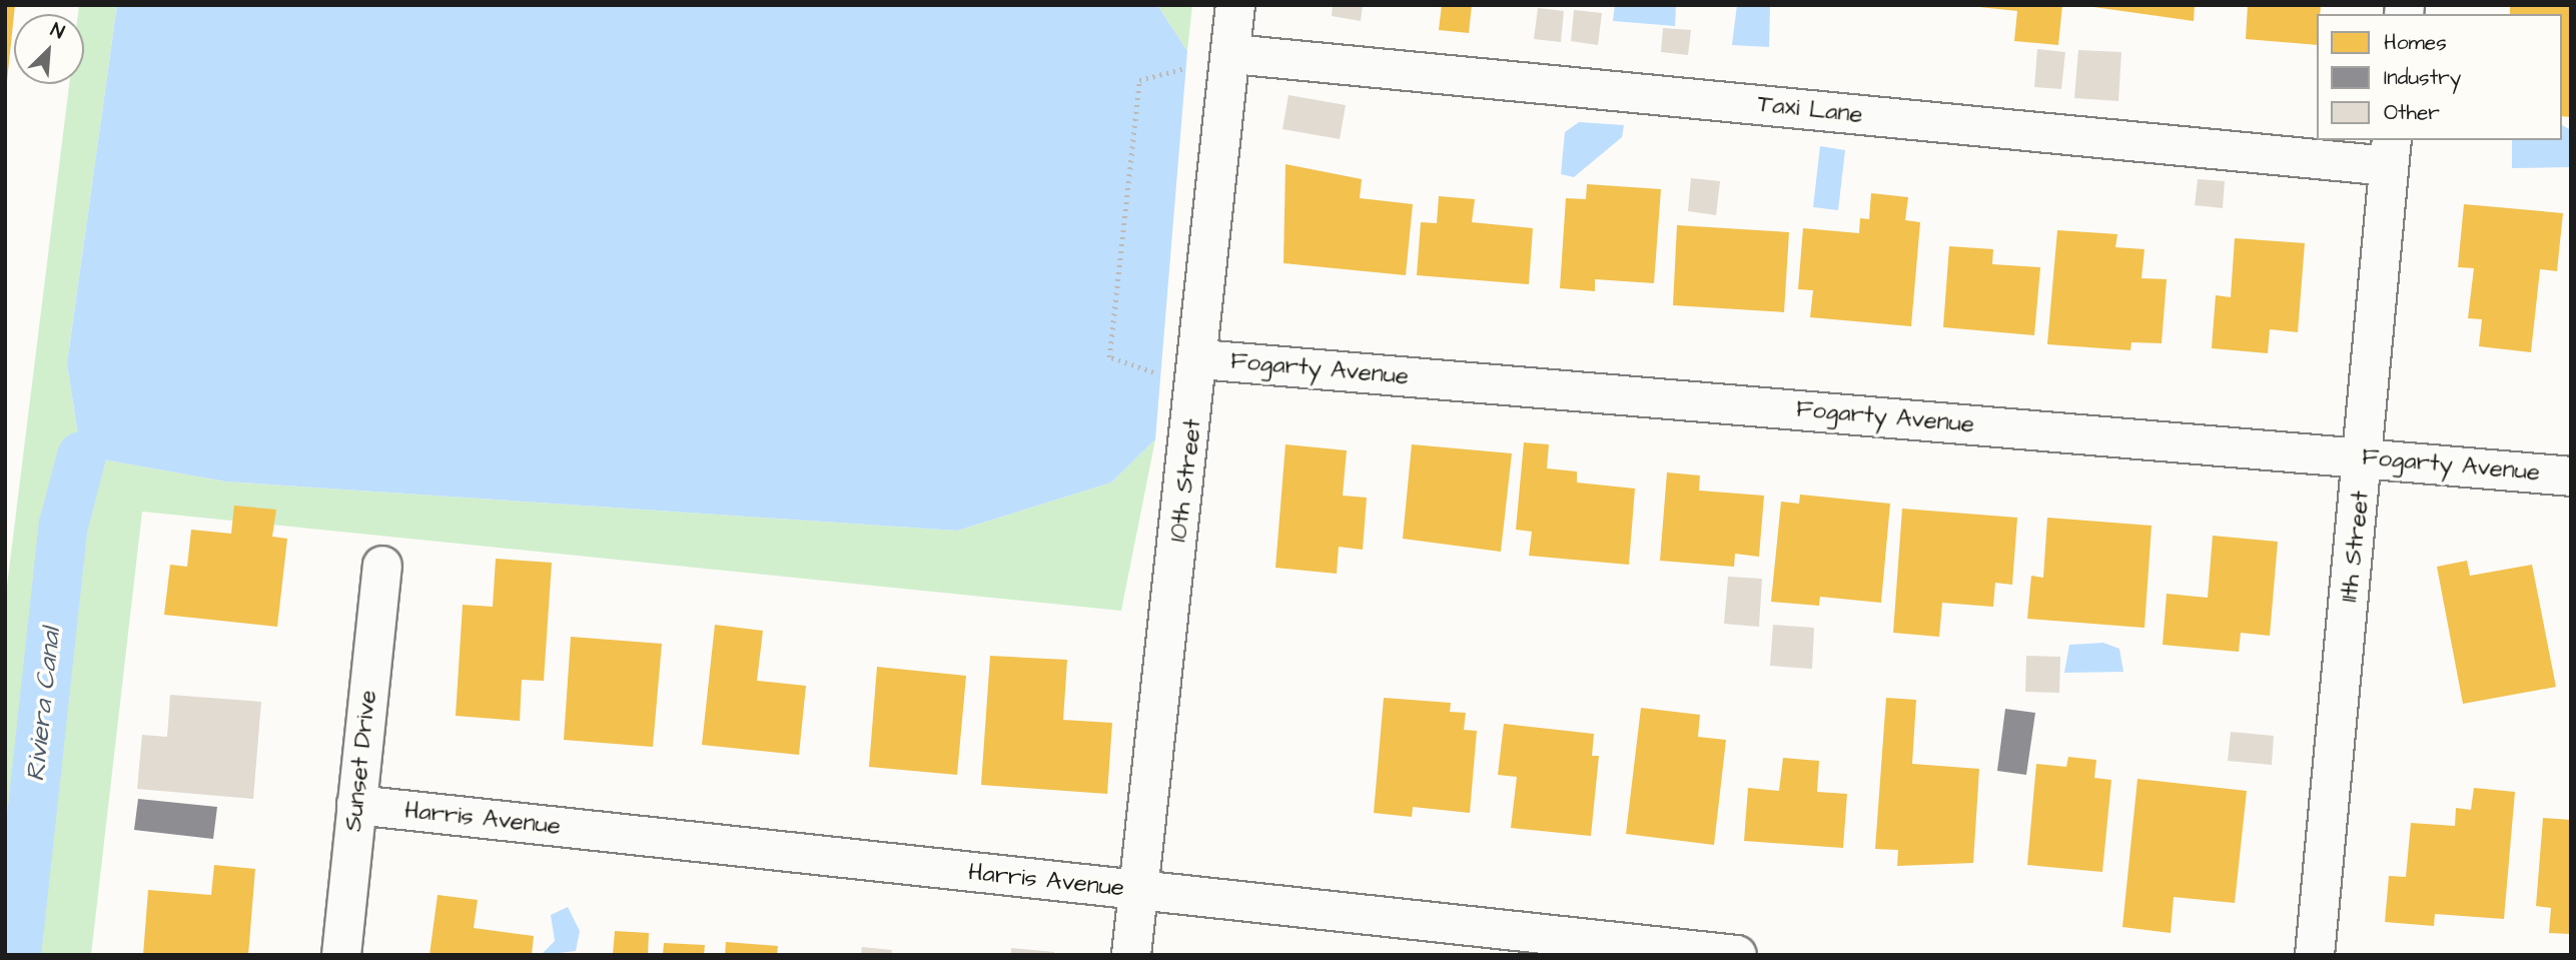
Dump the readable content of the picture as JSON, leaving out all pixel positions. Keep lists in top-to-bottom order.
{
  "streets": {
    "street": [
      "Taxi Lane",
      "Fogarty Avenue",
      "10th Street",
      "11th Street",
      "Sunset Drive",
      "Harris Avenue"
    ]
  },
  "crossings": [
    ["Taxi Lane", "10th Street"],
    ["Taxi Lane", "11th Street"],
    ["Fogarty Avenue", "10th Street"],
    ["Fogarty Avenue", "11th Street"],
    ["10th Street", "Harris Avenue"],
    ["Sunset Drive", "Harris Avenue"]
  ],
  "water": ["Riviera Canal"],
  "legend": ["Homes", "Industry", "Other"],
  "north": "top right"
}
